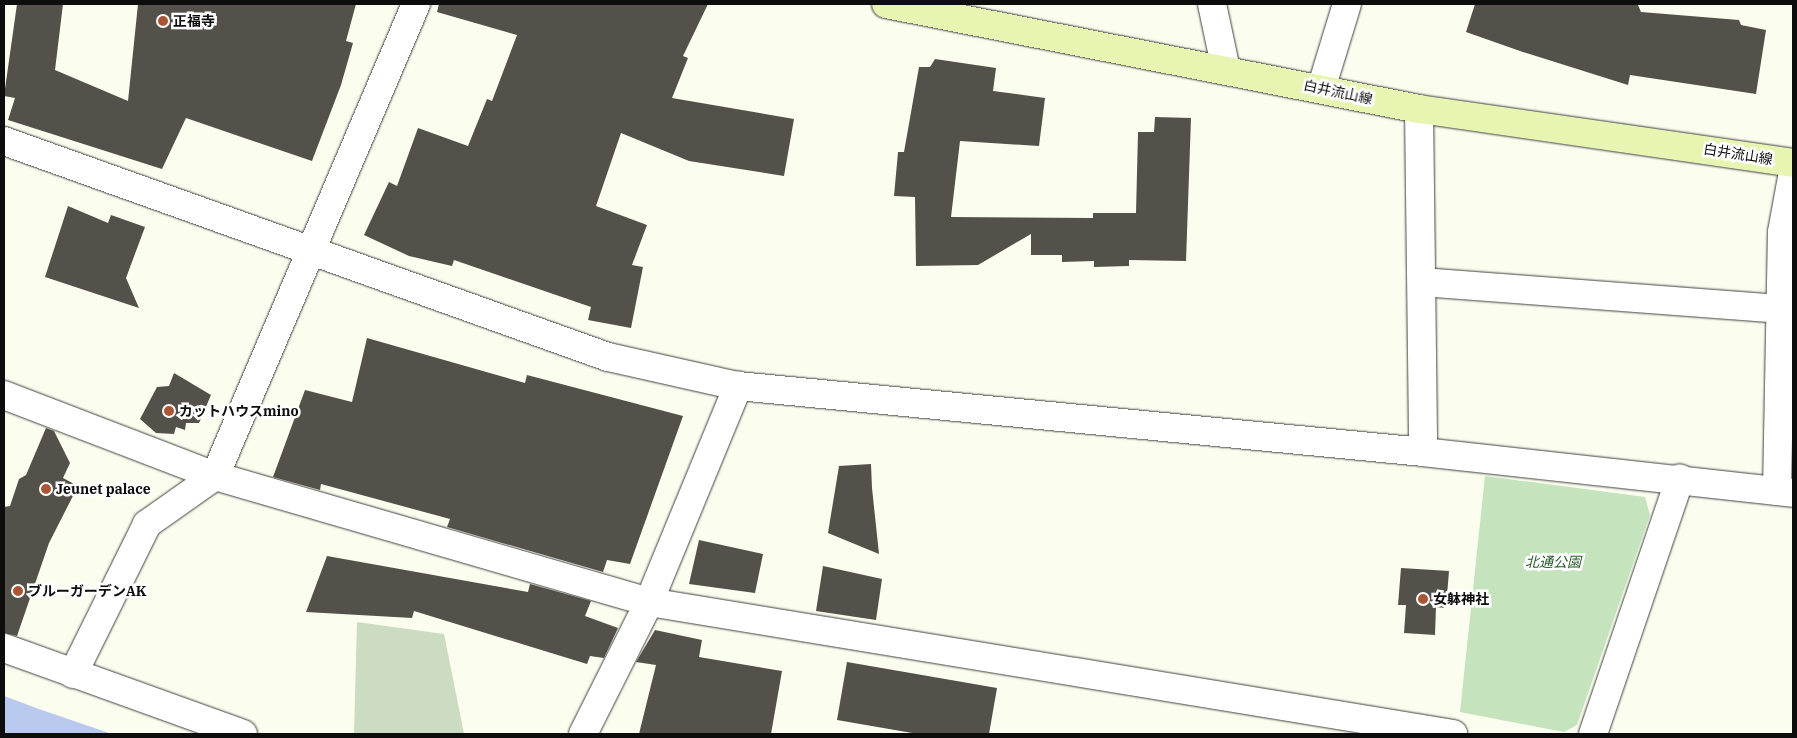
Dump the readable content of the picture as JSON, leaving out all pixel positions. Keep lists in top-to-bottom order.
{
  "streets": {
    "main road": ["白井流山線"]
  },
  "parks": ["北通公園"],
  "places": [
    "正福寺",
    "カットハウスmino",
    "Jeunet palace",
    "ブルーガーデンAK",
    "女躰神社"
  ]
}
